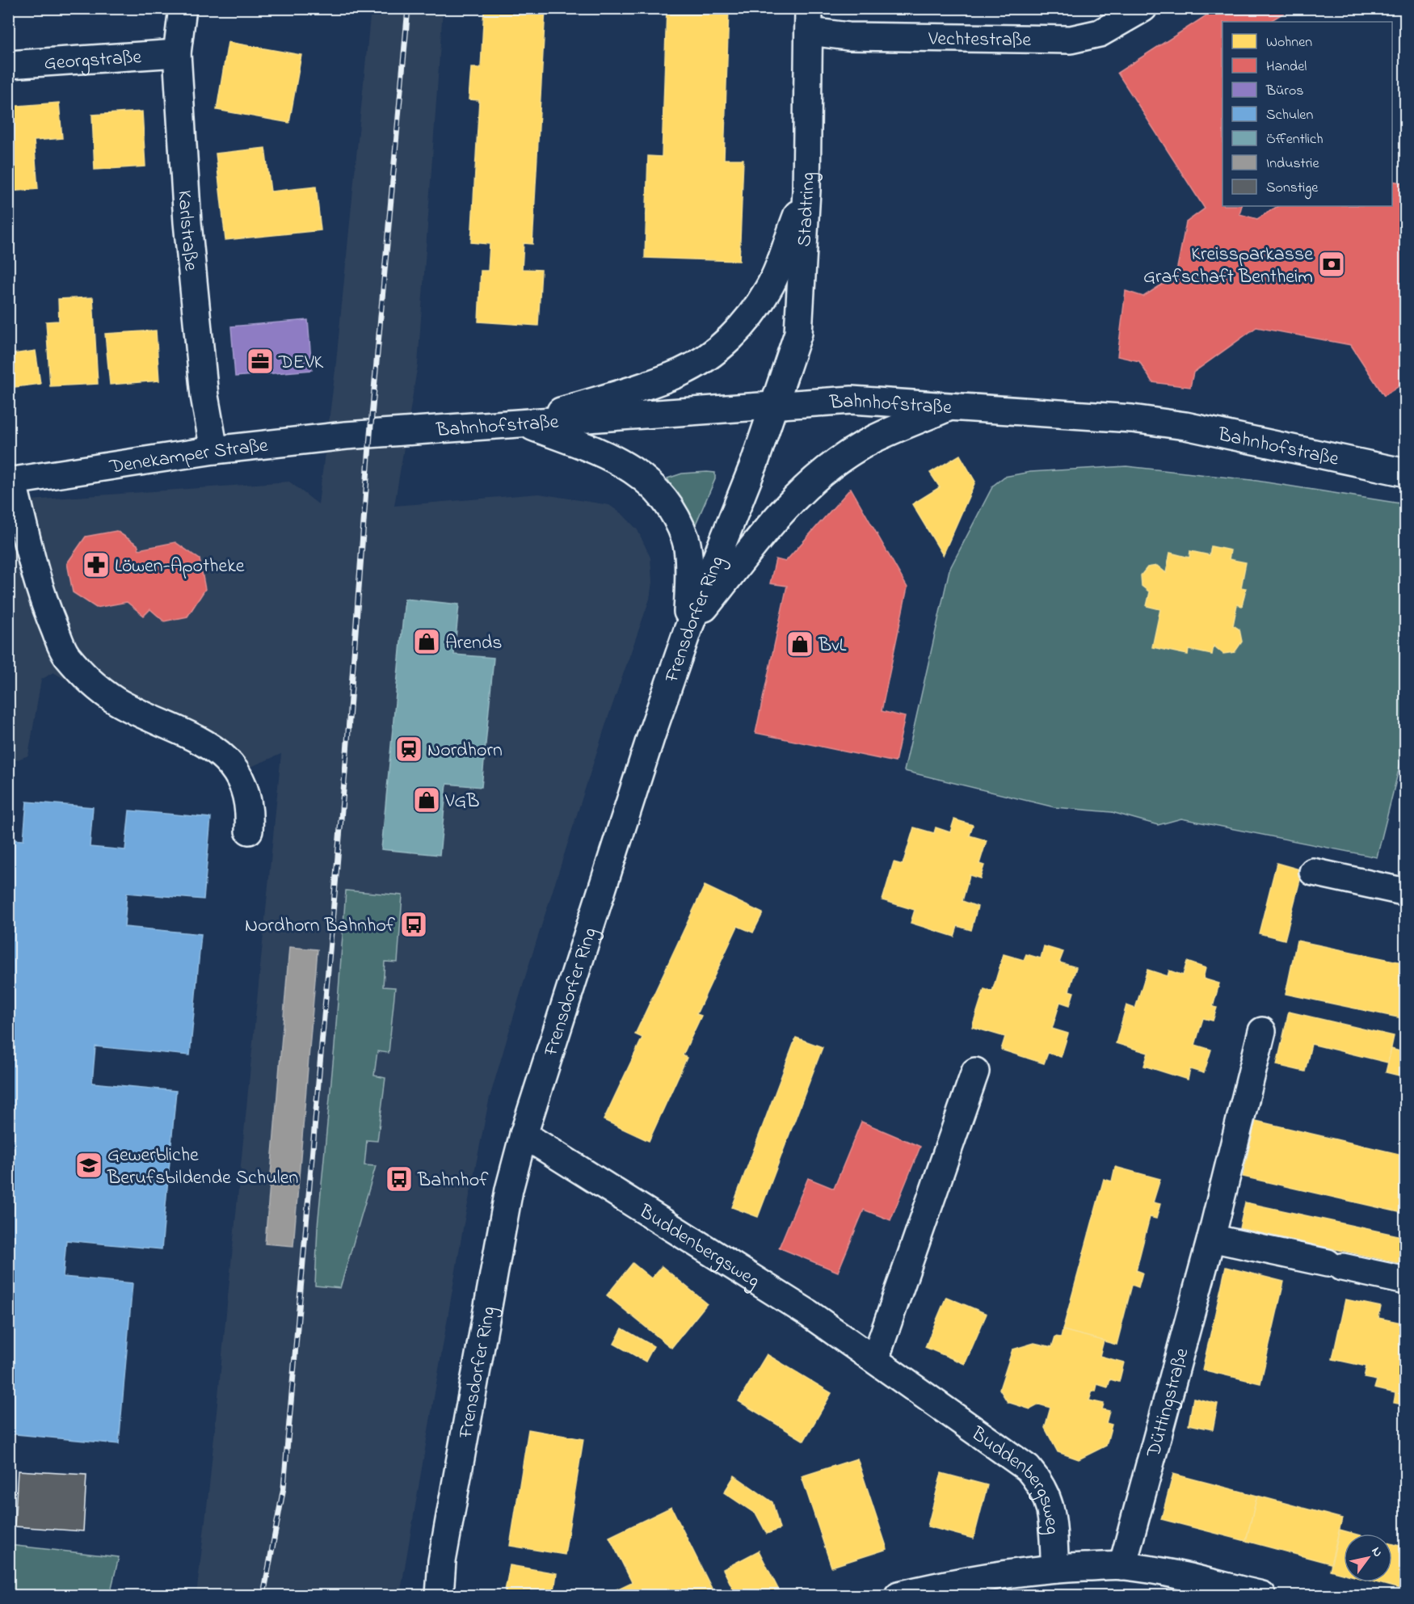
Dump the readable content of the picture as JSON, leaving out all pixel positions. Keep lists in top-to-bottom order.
{
  "streets": {
    "street": [
      "Vechtestraße",
      "Georgstraße",
      "Stadtring",
      "Karlstraße",
      "Bahnhofstraße",
      "Denekamper Straße",
      "Frensdorfer Ring",
      "Buddenbergsweg",
      "Düttingstraße"
    ]
  },
  "crossings": [
    ["Vechtestraße", "Stadtring"],
    ["Georgstraße", "Karlstraße"],
    ["Stadtring", "Bahnhofstraße"],
    ["Stadtring", "Frensdorfer Ring"],
    ["Karlstraße", "Denekamper Straße"],
    ["Bahnhofstraße", "Denekamper Straße"],
    ["Bahnhofstraße", "Frensdorfer Ring"],
    ["Frensdorfer Ring", "Buddenbergsweg"]
  ],
  "places": {
    "bank": ["Kreissparkasse Grafschaft Bentheim"],
    "office": ["DEVK"],
    "pharmacy": ["Löwen-Apotheke"],
    "shop": ["Arends", "BvL", "VGB"],
    "station": ["Nordhorn"],
    "bus stop": ["Nordhorn Bahnhof", "Bahnhof"],
    "school or university": ["Gewerbliche Berufsbildende Schulen"]
  },
  "legend": [
    "Wohnen",
    "Handel",
    "Büros",
    "Schulen",
    "Öffentlich",
    "Industrie",
    "Sonstige"
  ],
  "north": "top right"
}
